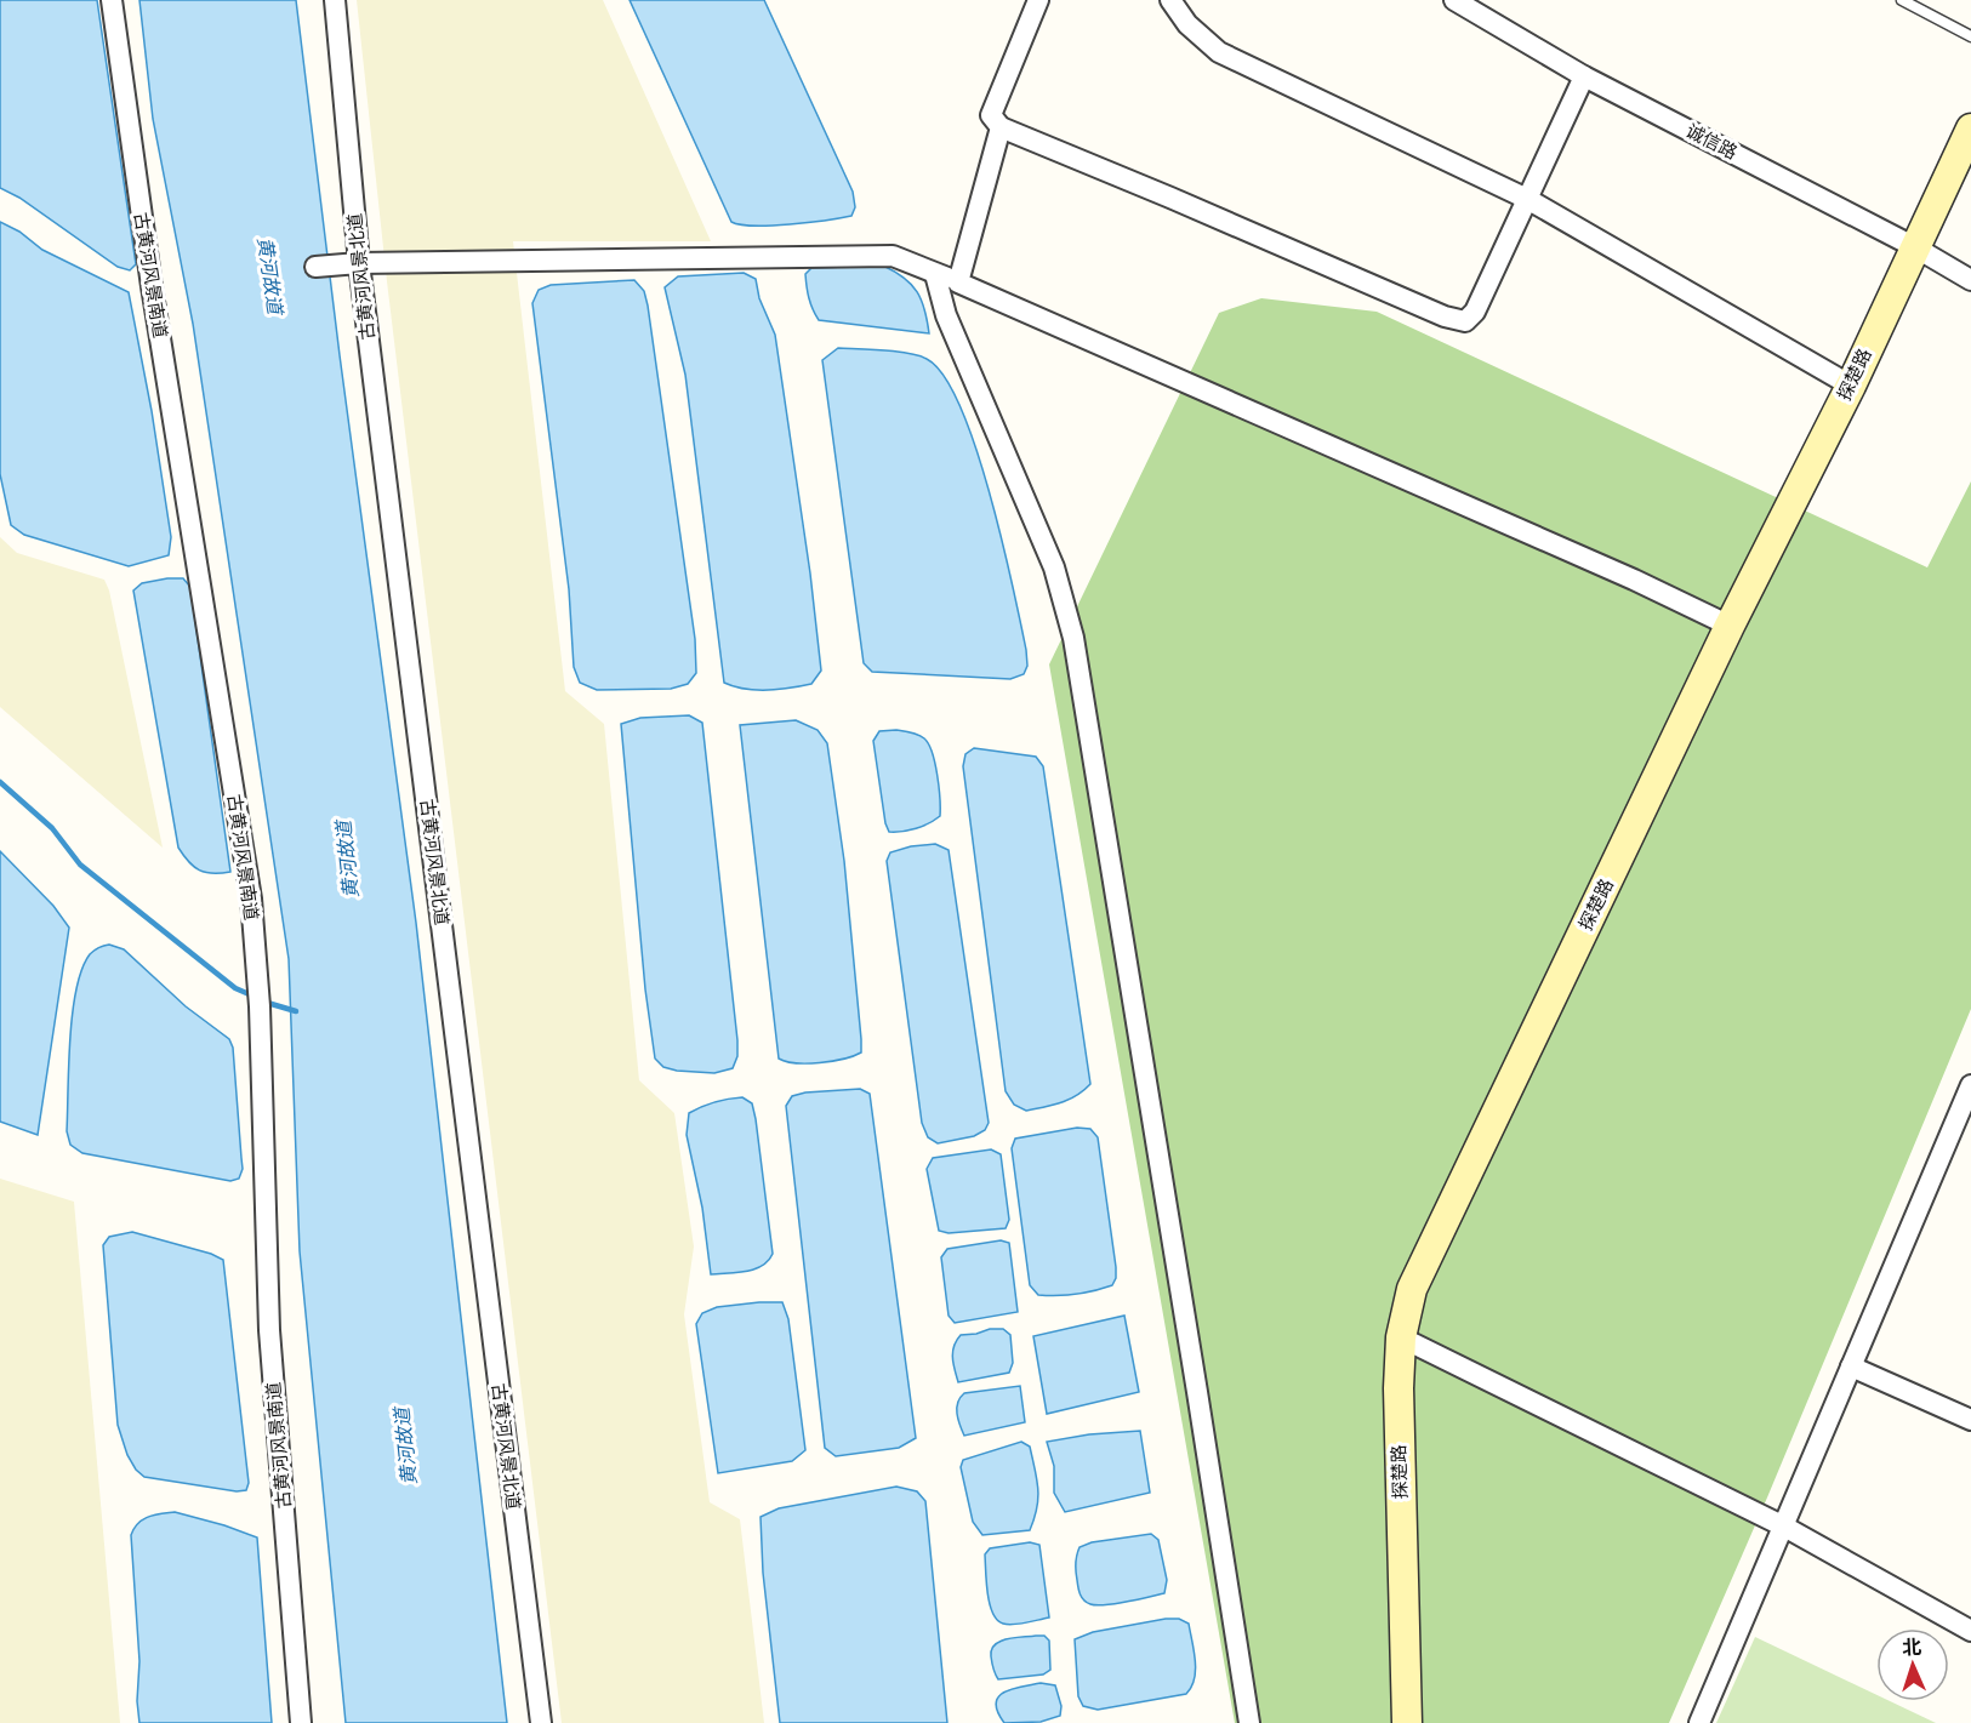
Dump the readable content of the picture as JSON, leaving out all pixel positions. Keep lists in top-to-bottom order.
{
  "streets": {
    "main road": ["探楚路"],
    "street": ["诚信路", "古黄河风景南道", "古黄河风景北道"]
  },
  "crossings": [
    ["诚信路", "探楚路"]
  ],
  "water": ["黄河故道"],
  "north": "top"
}
